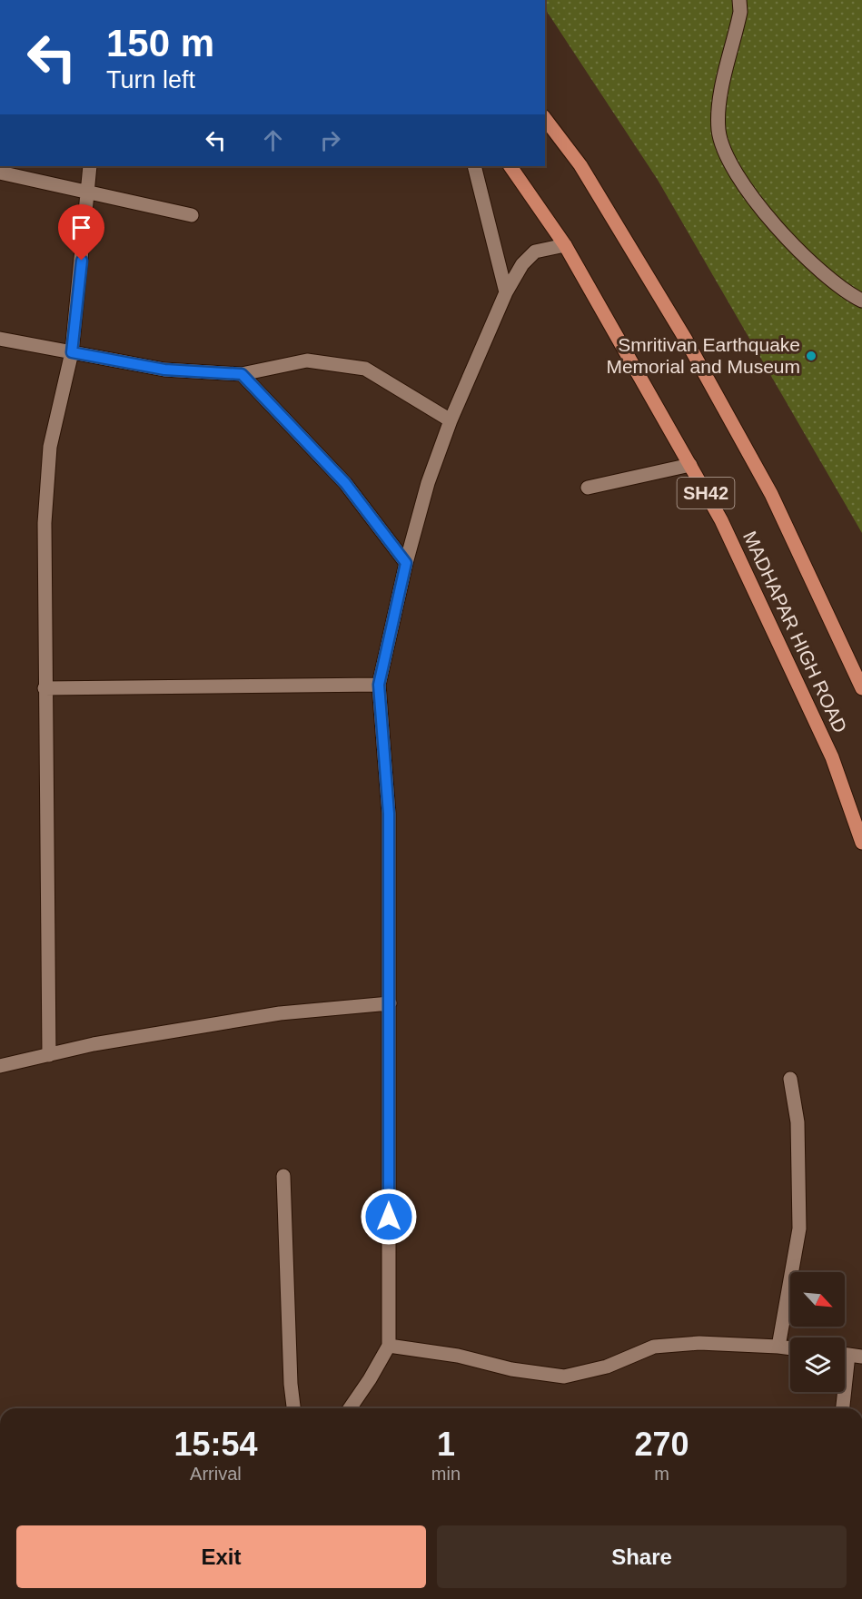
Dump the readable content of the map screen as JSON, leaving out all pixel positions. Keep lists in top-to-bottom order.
{
  "streets": {
    "main road": ["SH42", "MADHAPAR HIGH ROAD"]
  },
  "places": ["Smritivan Earthquake Memorial and Museum"],
  "north": "bottom right",
  "page": {
    "turn": ["150 m", "Turn left"],
    "eta": [
      "15:54",
      "Arrival",
      "1",
      "min",
      "270",
      "m"
    ],
    "buttons": ["Exit", "Share"]
  }
}
